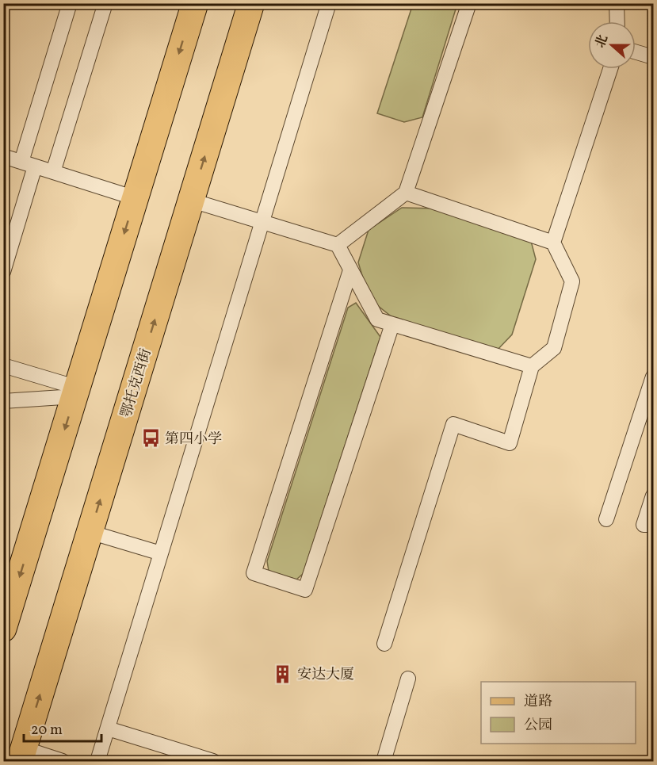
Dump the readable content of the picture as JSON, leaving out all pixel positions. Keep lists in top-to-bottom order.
{
  "streets": {
    "main road": ["鄂托克西街"]
  },
  "places": {
    "bus stop": ["第四小学"],
    "building": ["安达大厦"]
  },
  "legend": ["道路", "公园"],
  "scale_bar": "20 m",
  "north": "left"
}
